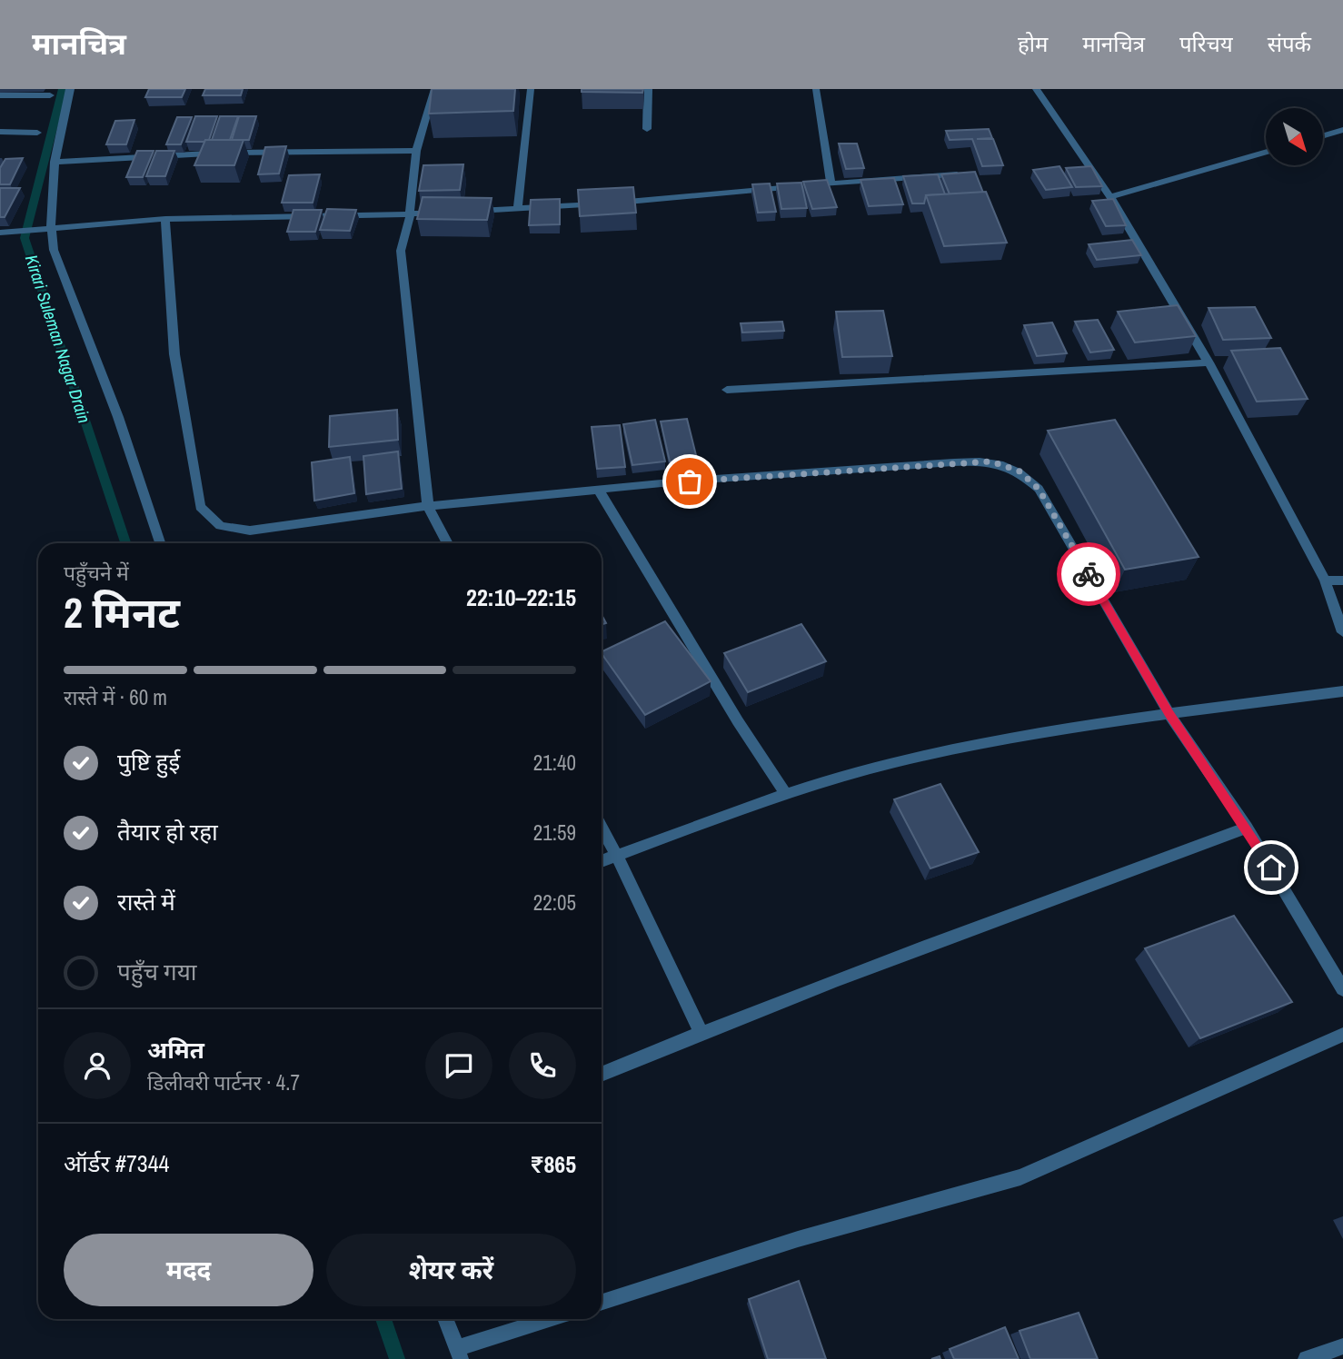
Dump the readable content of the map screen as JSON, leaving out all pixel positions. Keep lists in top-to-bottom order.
{
  "water": ["Kirari Suleman Nagar Drain"],
  "north": "bottom right",
  "page": {
    "header": "मानचित्र",
    "nav": [
      "होम",
      "मानचित्र",
      "परिचय",
      "संपर्क"
    ],
    "heading": ["2 मिनट", "पहुँचने में", "22:10–22:15"],
    "panel": [
      "अमित",
      "डिलीवरी पार्टनर · 4.7",
      "ऑर्डर #7344",
      "₹865"
    ],
    "bar": "रास्ते में · 60 m",
    "list": [
      ["पुष्टि हुई", "21:40"],
      ["तैयार हो रहा", "21:59"],
      ["रास्ते में", "22:05"],
      "पहुँच गया"
    ],
    "buttons": ["मदद", "शेयर करें"]
  }
}
